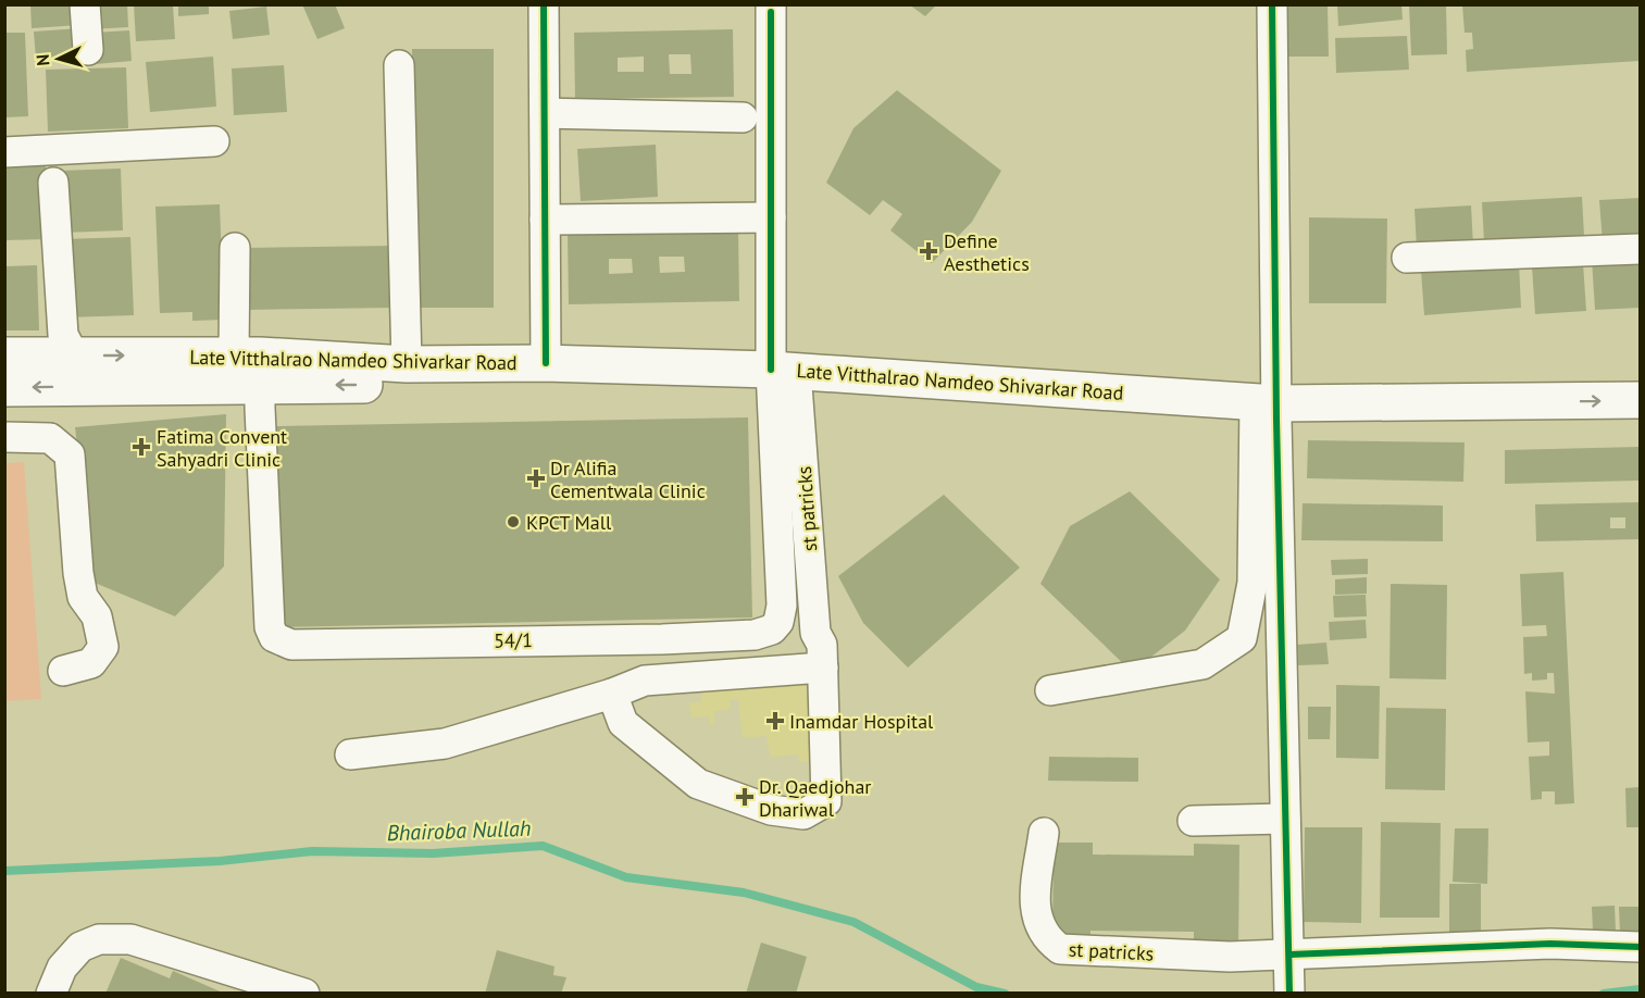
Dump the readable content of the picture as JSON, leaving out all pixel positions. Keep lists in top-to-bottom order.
{
  "streets": {
    "main road": ["Late Vitthalrao Namdeo Shivarkar Road"],
    "street": ["st patricks", "54/1"]
  },
  "crossings": [
    ["Late Vitthalrao Namdeo Shivarkar Road", "st patricks"],
    ["Late Vitthalrao Namdeo Shivarkar Road", "54/1"],
    ["st patricks", "54/1"]
  ],
  "water": ["Bhairoba Nullah"],
  "places": {
    "health": [
      "Define Aesthetics",
      "Fatima Convent Sahyadri Clinic",
      "Dr Alifia Cementwala Clinic",
      "Inamdar Hospital",
      "Dr. Qaedjohar Dhariwal"
    ],
    "other": ["KPCT Mall"]
  },
  "north": "left"
}
